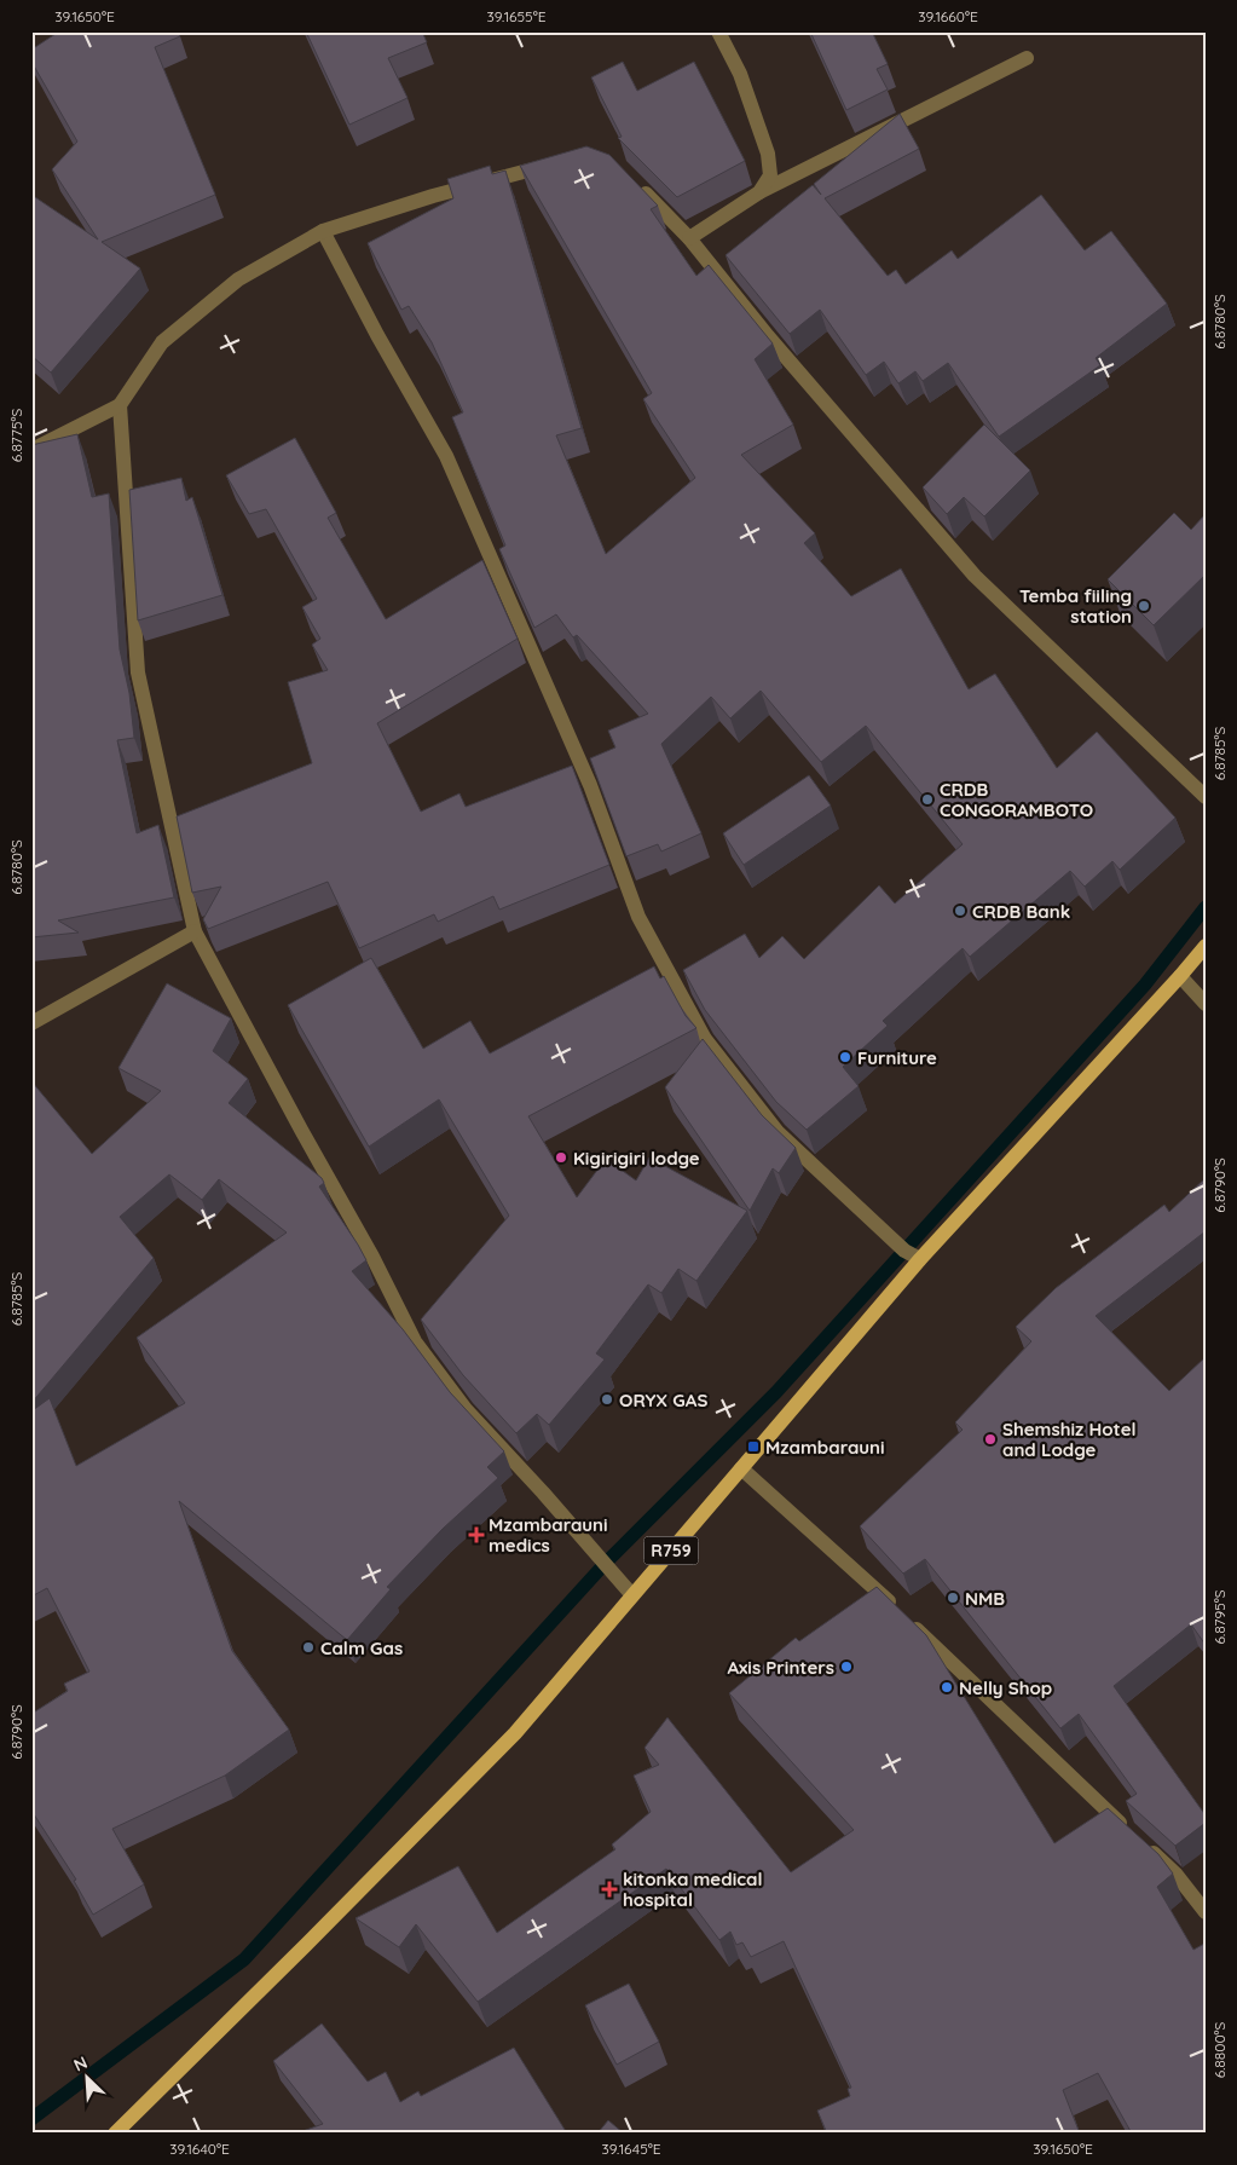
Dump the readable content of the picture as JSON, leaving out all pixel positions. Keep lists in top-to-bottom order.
{
  "streets": {
    "main road": ["R759"]
  },
  "places": {
    "other": [
      "Temba fiiling station",
      "CRDB CONGORAMBOTO",
      "CRDB Bank",
      "Furniture",
      "Kigirigiri lodge",
      "ORYX GAS",
      "Shemshiz Hotel and Lodge",
      "NMB",
      "Calm Gas",
      "Axis Printers",
      "Nelly Shop"
    ],
    "transit": ["Mzambarauni"],
    "health": ["Mzambarauni medics", "kitonka medical hospital"]
  },
  "north": "top left",
  "coordinates": [
    "39.1650°E",
    "39.1655°E",
    "39.1660°E",
    "6.8780°S",
    "6.8775°S",
    "6.8785°S",
    "6.8790°S",
    "6.8795°S",
    "6.8800°S",
    "39.1640°E",
    "39.1645°E"
  ]
}
